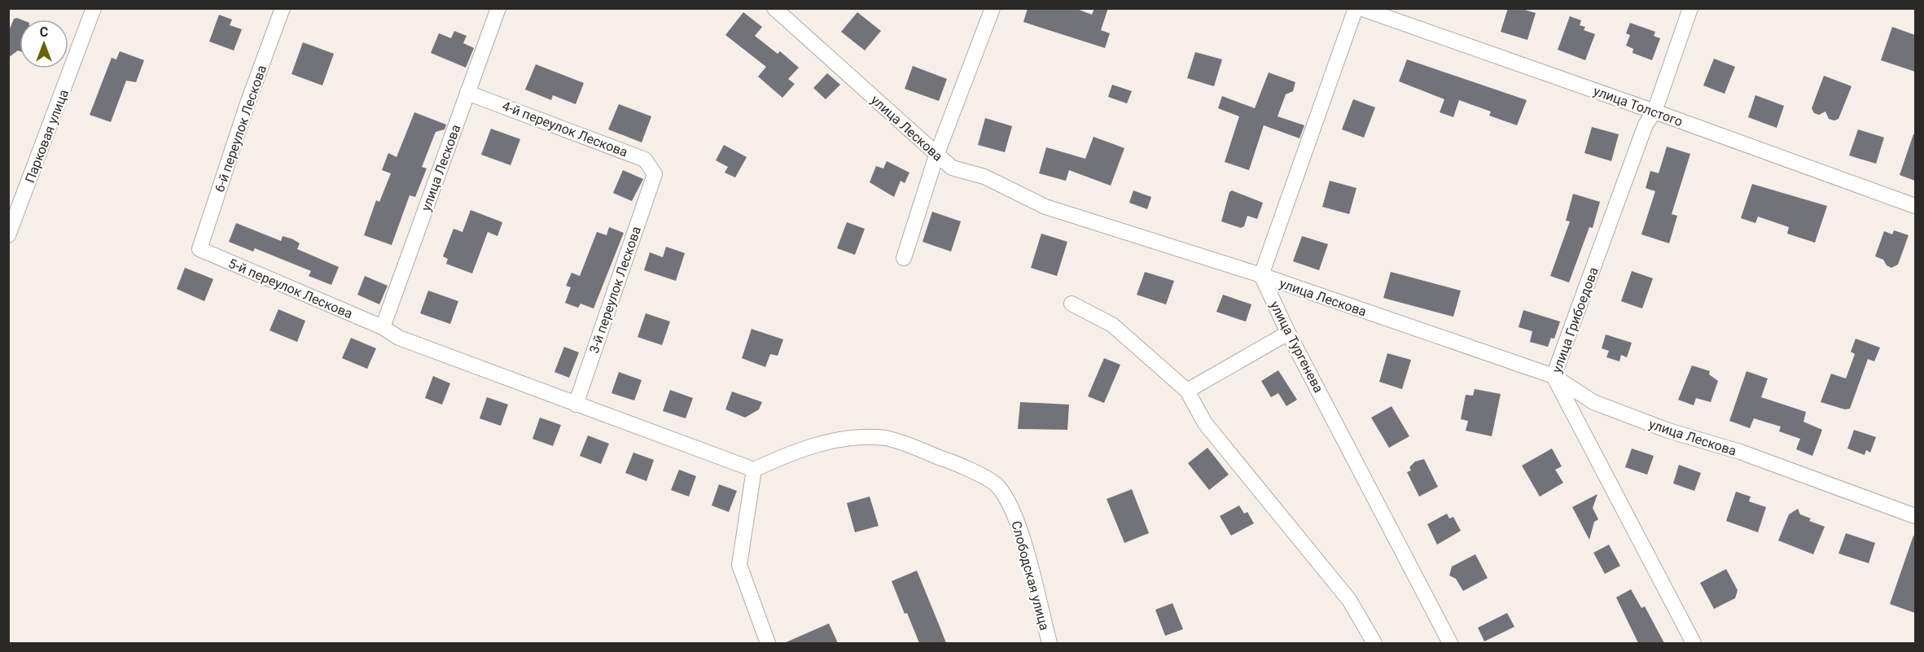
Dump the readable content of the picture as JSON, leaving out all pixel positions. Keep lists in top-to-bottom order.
{
  "streets": {
    "street": [
      "улица Толстого",
      "улица Лескова",
      "6-й переулок Лескова",
      "4-й переулок Лескова",
      "Парковая улица",
      "5-й переулок Лескова",
      "3-й переулок Лескова",
      "улица Грибоедова",
      "улица Тургенева",
      "Слободская улица"
    ]
  },
  "crossings": [
    ["улица Толстого", "улица Грибоедова"],
    ["улица Лескова", "4-й переулок Лескова"],
    ["улица Лескова", "5-й переулок Лескова"],
    ["улица Лескова", "улица Грибоедова"],
    ["улица Лескова", "улица Тургенева"],
    ["6-й переулок Лескова", "5-й переулок Лескова"],
    ["4-й переулок Лескова", "3-й переулок Лескова"]
  ],
  "north": "top"
}
